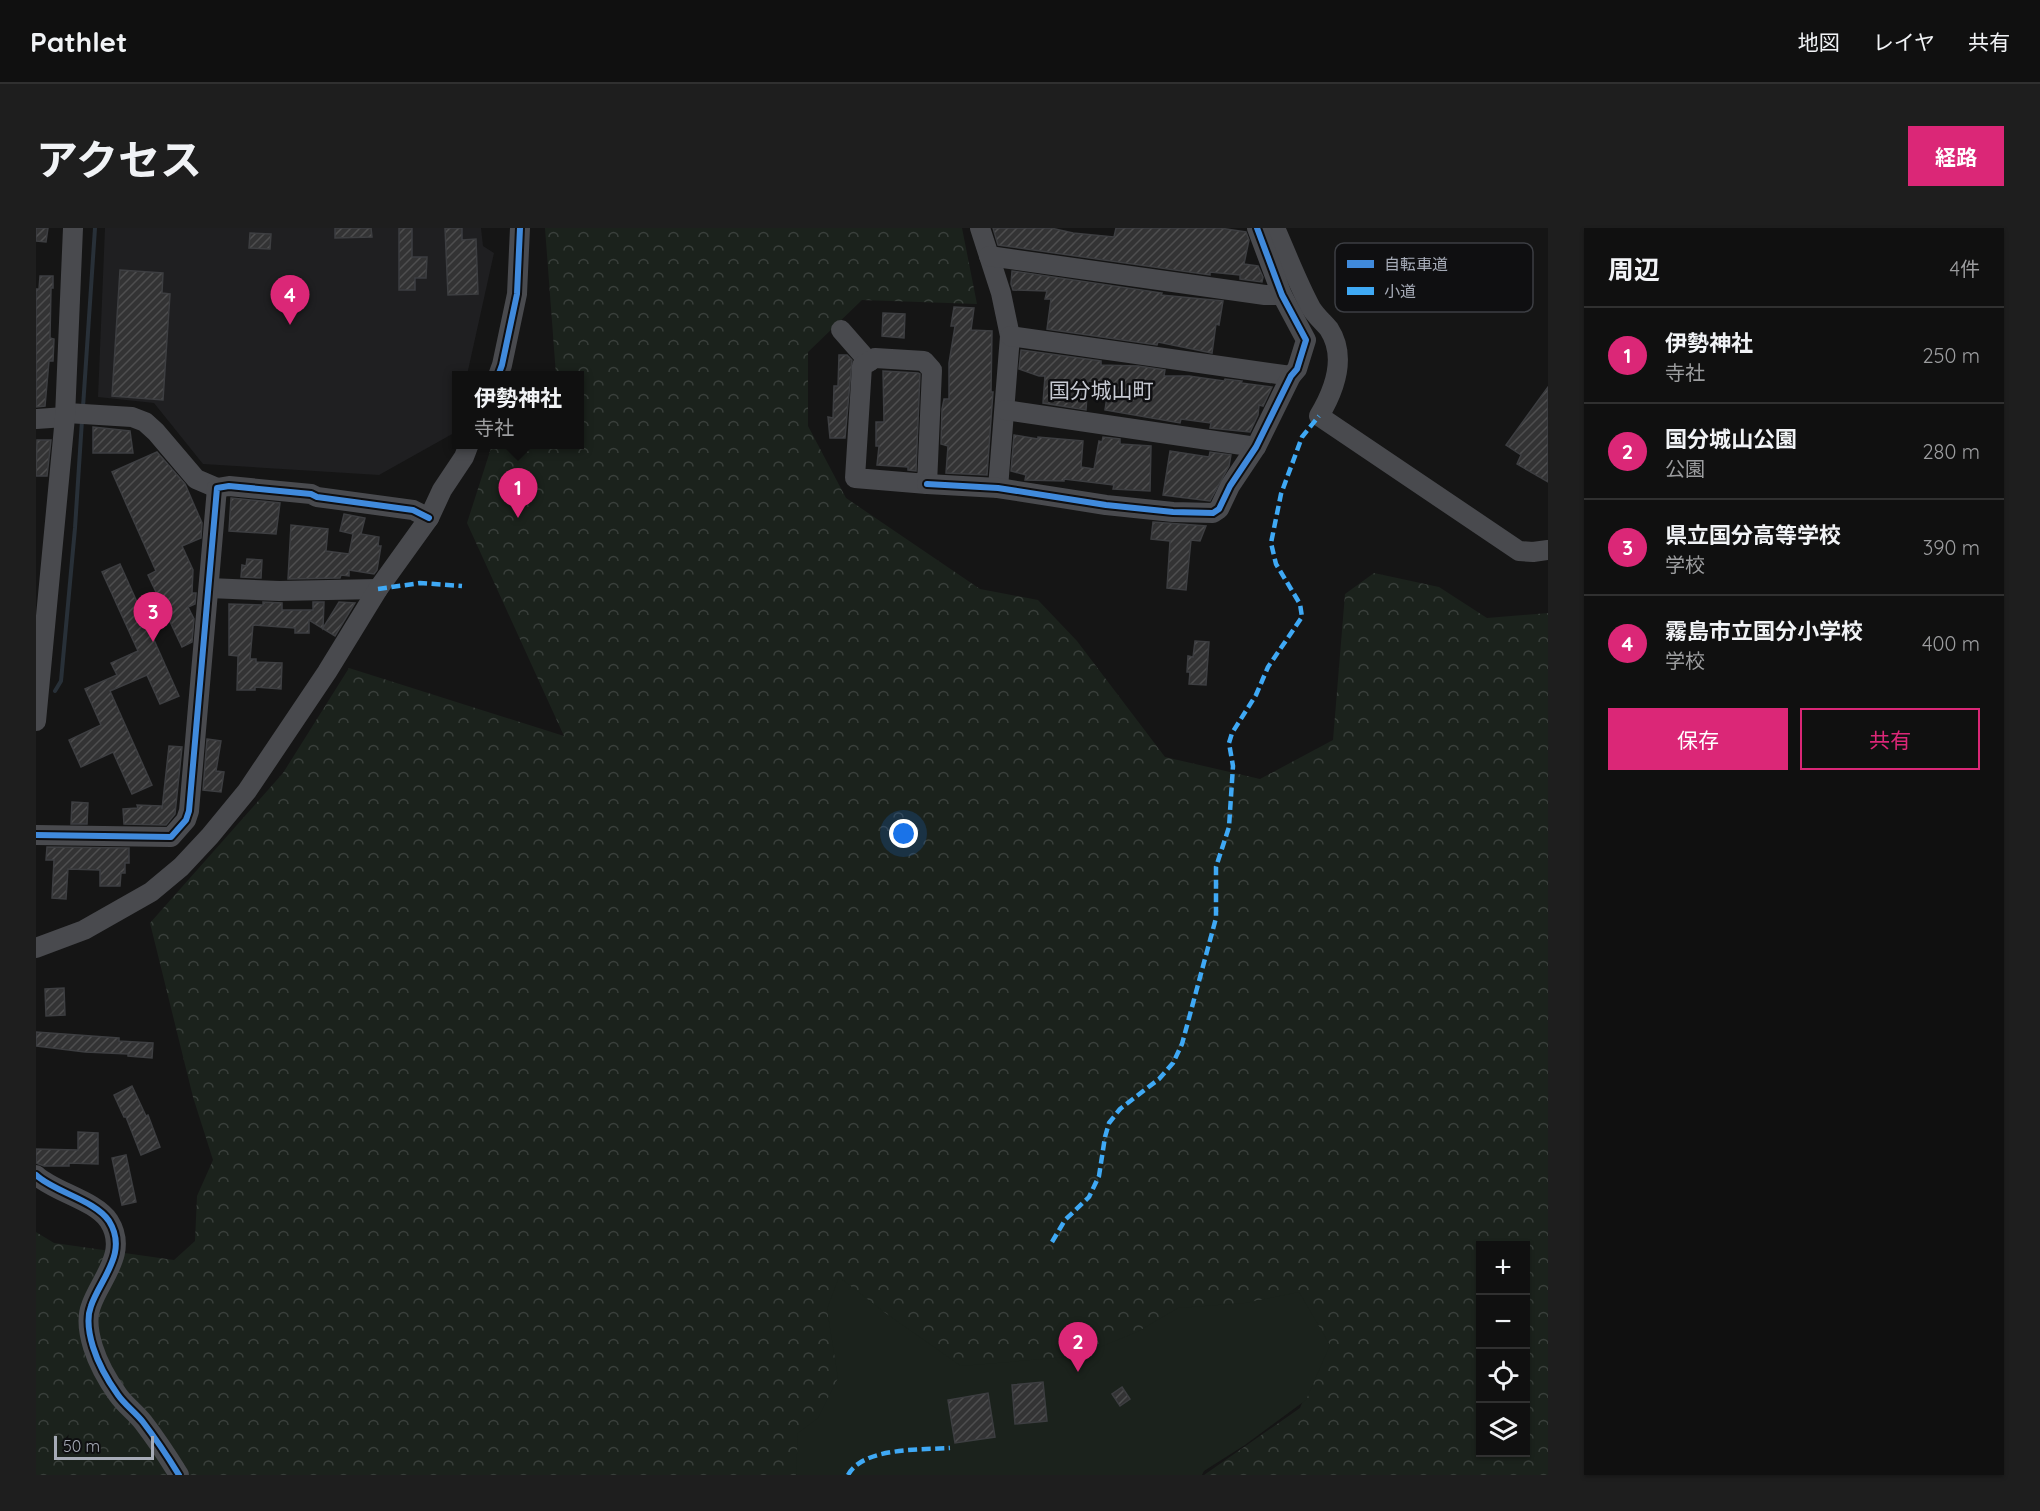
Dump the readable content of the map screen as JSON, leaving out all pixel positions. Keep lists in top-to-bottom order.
{
  "districts": ["国分城山町"],
  "legend": ["自転車道", "小道"],
  "scale_bar": "50 m",
  "page": {
    "header": "Pathlet",
    "nav": ["地図", "レイヤ", "共有"],
    "title": "アクセス",
    "buttons": [
      "経路",
      ["保存", "共有"]
    ],
    "heading": ["周辺", "4件"],
    "pins": [
      "4",
      "1",
      "3",
      "2"
    ],
    "list": [
      {
        "mark": "1",
        "name": "伊勢神社",
        "note": "寺社",
        "value": "250 m"
      },
      {
        "mark": "2",
        "name": "国分城山公園",
        "note": "公園",
        "value": "280 m"
      },
      {
        "mark": "3",
        "name": "県立国分高等学校",
        "note": "学校",
        "value": "390 m"
      },
      {
        "mark": "4",
        "name": "霧島市立国分小学校",
        "note": "学校",
        "value": "400 m"
      }
    ],
    "popup": ["伊勢神社", "寺社"],
    "map_buttons": ["+", "−"],
    "scale": "50 m"
  }
}
